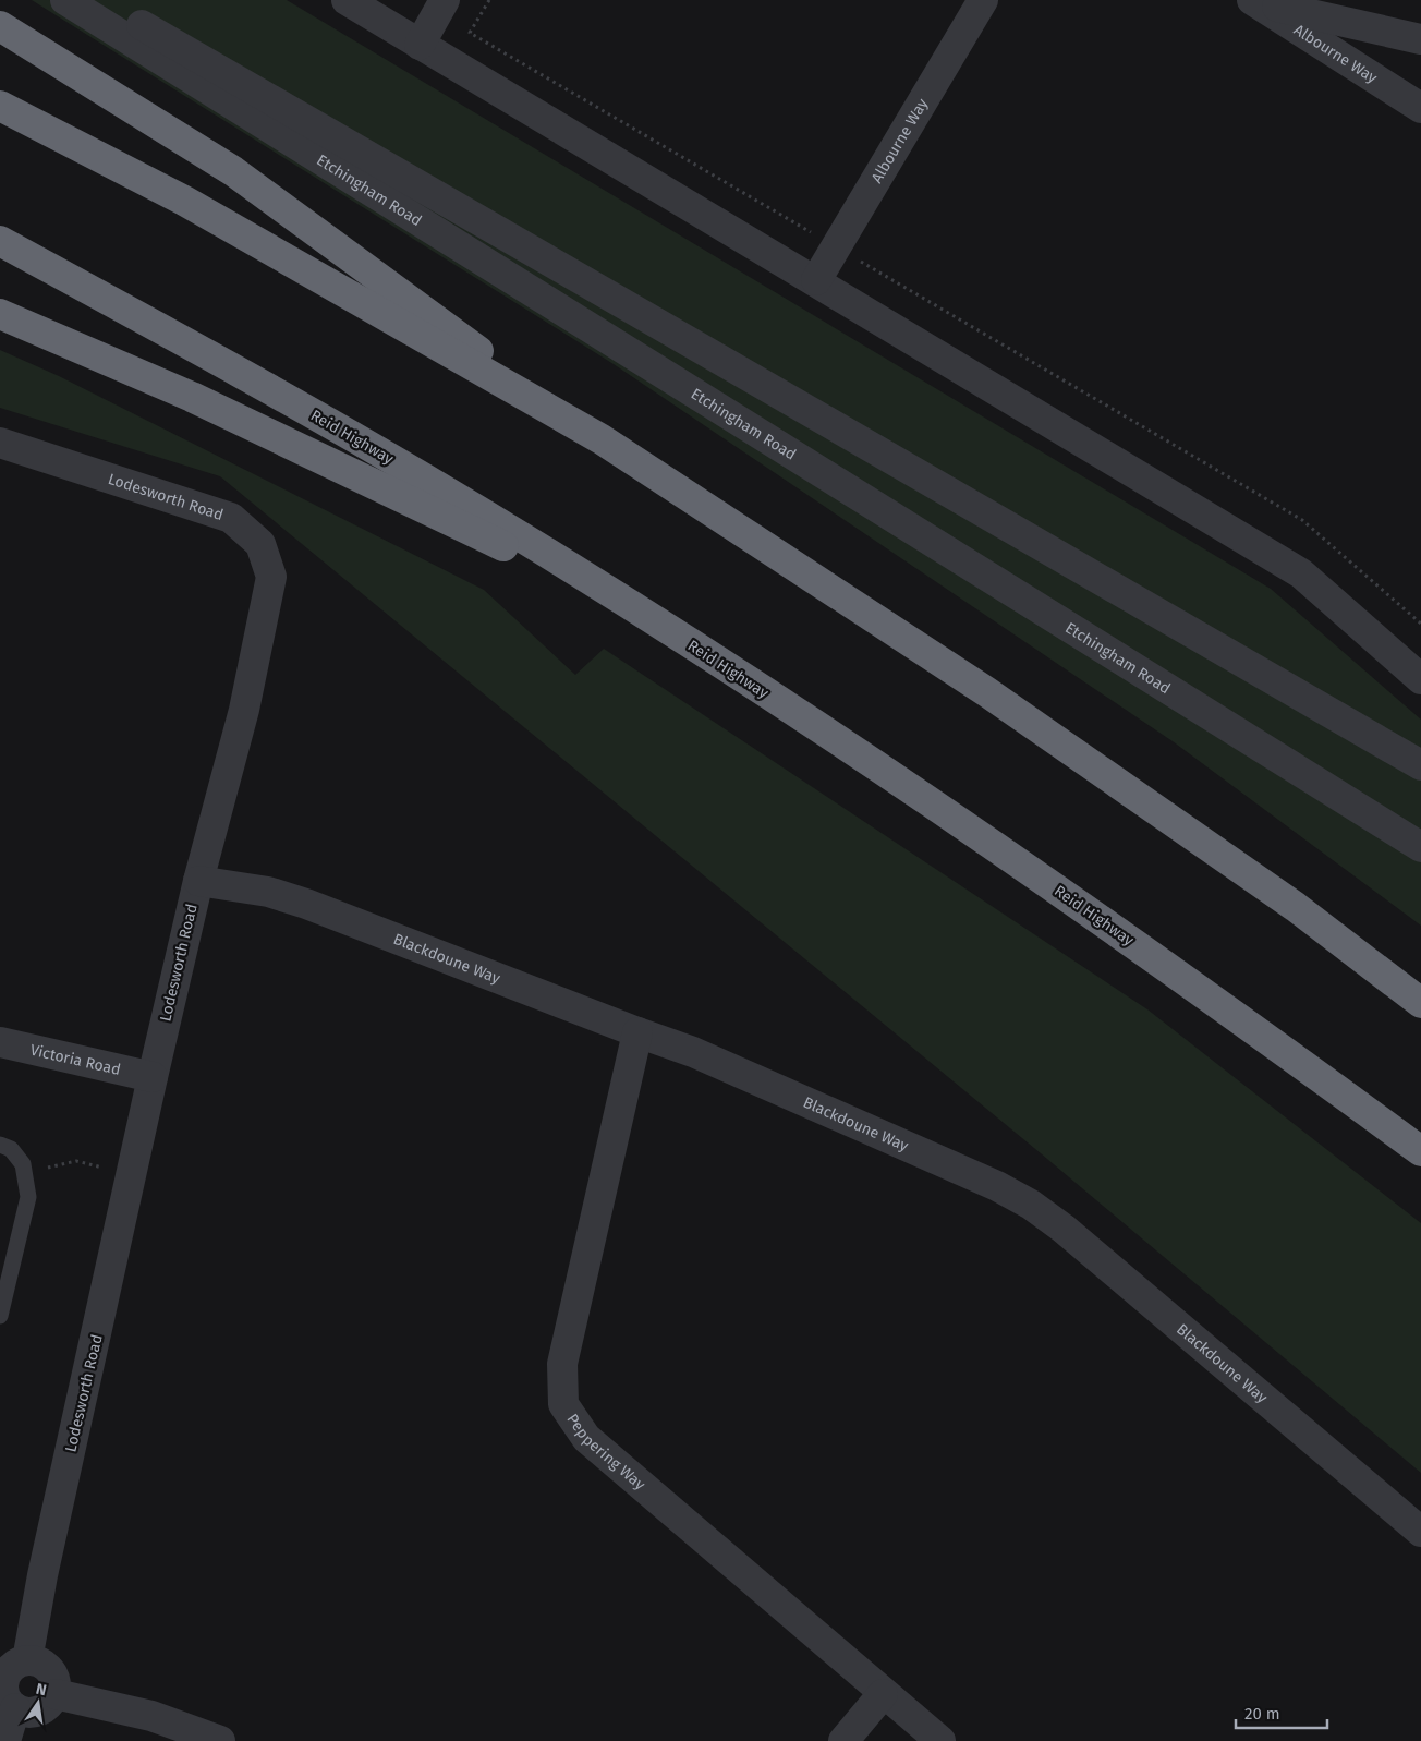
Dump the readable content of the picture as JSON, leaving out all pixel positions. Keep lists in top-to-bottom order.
{
  "streets": {
    "highway": ["Reid Highway"],
    "street": [
      "Albourne Way",
      "Etchingham Road",
      "Lodesworth Road",
      "Blackdoune Way",
      "Victoria Road",
      "Peppering Way"
    ]
  },
  "crossings": [
    ["Lodesworth Road", "Blackdoune Way"],
    ["Lodesworth Road", "Victoria Road"],
    ["Blackdoune Way", "Peppering Way"]
  ],
  "scale_bar": "20 m",
  "north": "top"
}
